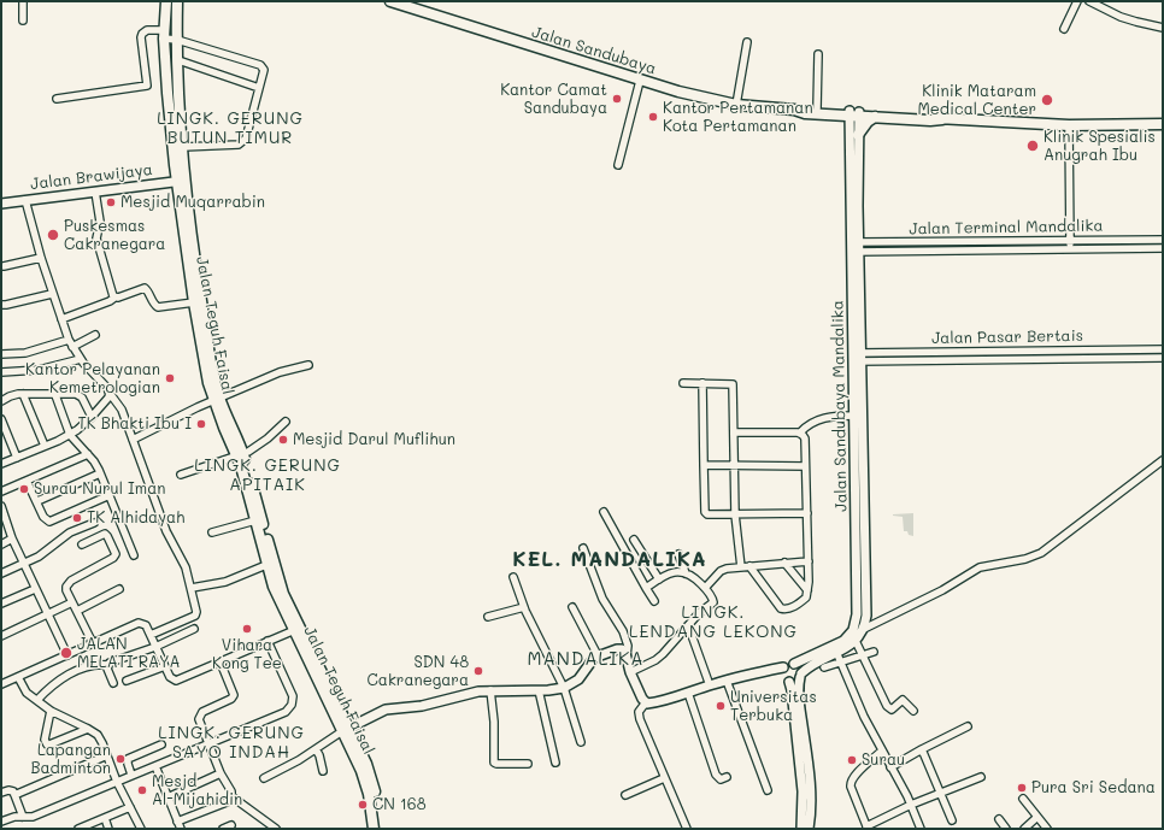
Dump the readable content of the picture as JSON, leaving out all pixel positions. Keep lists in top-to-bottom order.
{
  "streets": {
    "highway": ["Jalan Sandubaya", "Jalan Teguh Faisal"],
    "main road": ["Jalan Brawijaya", "Jalan Sandubaya Mandalika"],
    "street": ["Jalan Terminal Mandalika", "Jalan Pasar Bertais"]
  },
  "crossings": [
    ["Jalan Sandubaya", "Jalan Sandubaya Mandalika"],
    ["Jalan Brawijaya", "Jalan Teguh Faisal"],
    ["Jalan Terminal Mandalika", "Jalan Sandubaya Mandalika"],
    ["Jalan Pasar Bertais", "Jalan Sandubaya Mandalika"]
  ],
  "districts": [
    "LINGK. GERUNG BUTUN TIMUR",
    "LINGK. GERUNG APITAIK",
    "KEL. MANDALIKA",
    "LINGK. LENDANG LEKONG",
    "MANDALIKA",
    "LINGK. GERUNG SAYO INDAH"
  ],
  "places": [
    "Kantor Camat Sandubaya",
    "Klinik Mataram Medical Center",
    "Kantor Pertamanan Kota Pertamanan",
    "Klinik Spesialis Anugrah Ibu",
    "Mesjid Muqarrabin",
    "Puskesmas Cakranegara",
    "Kantor Pelayanan Kemetrologian",
    "TK Bhakti Ibu I",
    "Mesjid Darul Muflihun",
    "Surau Nurul Iman",
    "TK Alhidayah",
    "Vihara Kong Tee",
    "JALAN MELATI RAYA",
    "SDN 48 Cakranegara",
    "Universitas Terbuka",
    "Lapangan Badminton",
    "Surau",
    "Pura Sri Sedana",
    "Mesjd Al-Mijahidin",
    "CN 168"
  ]
}
